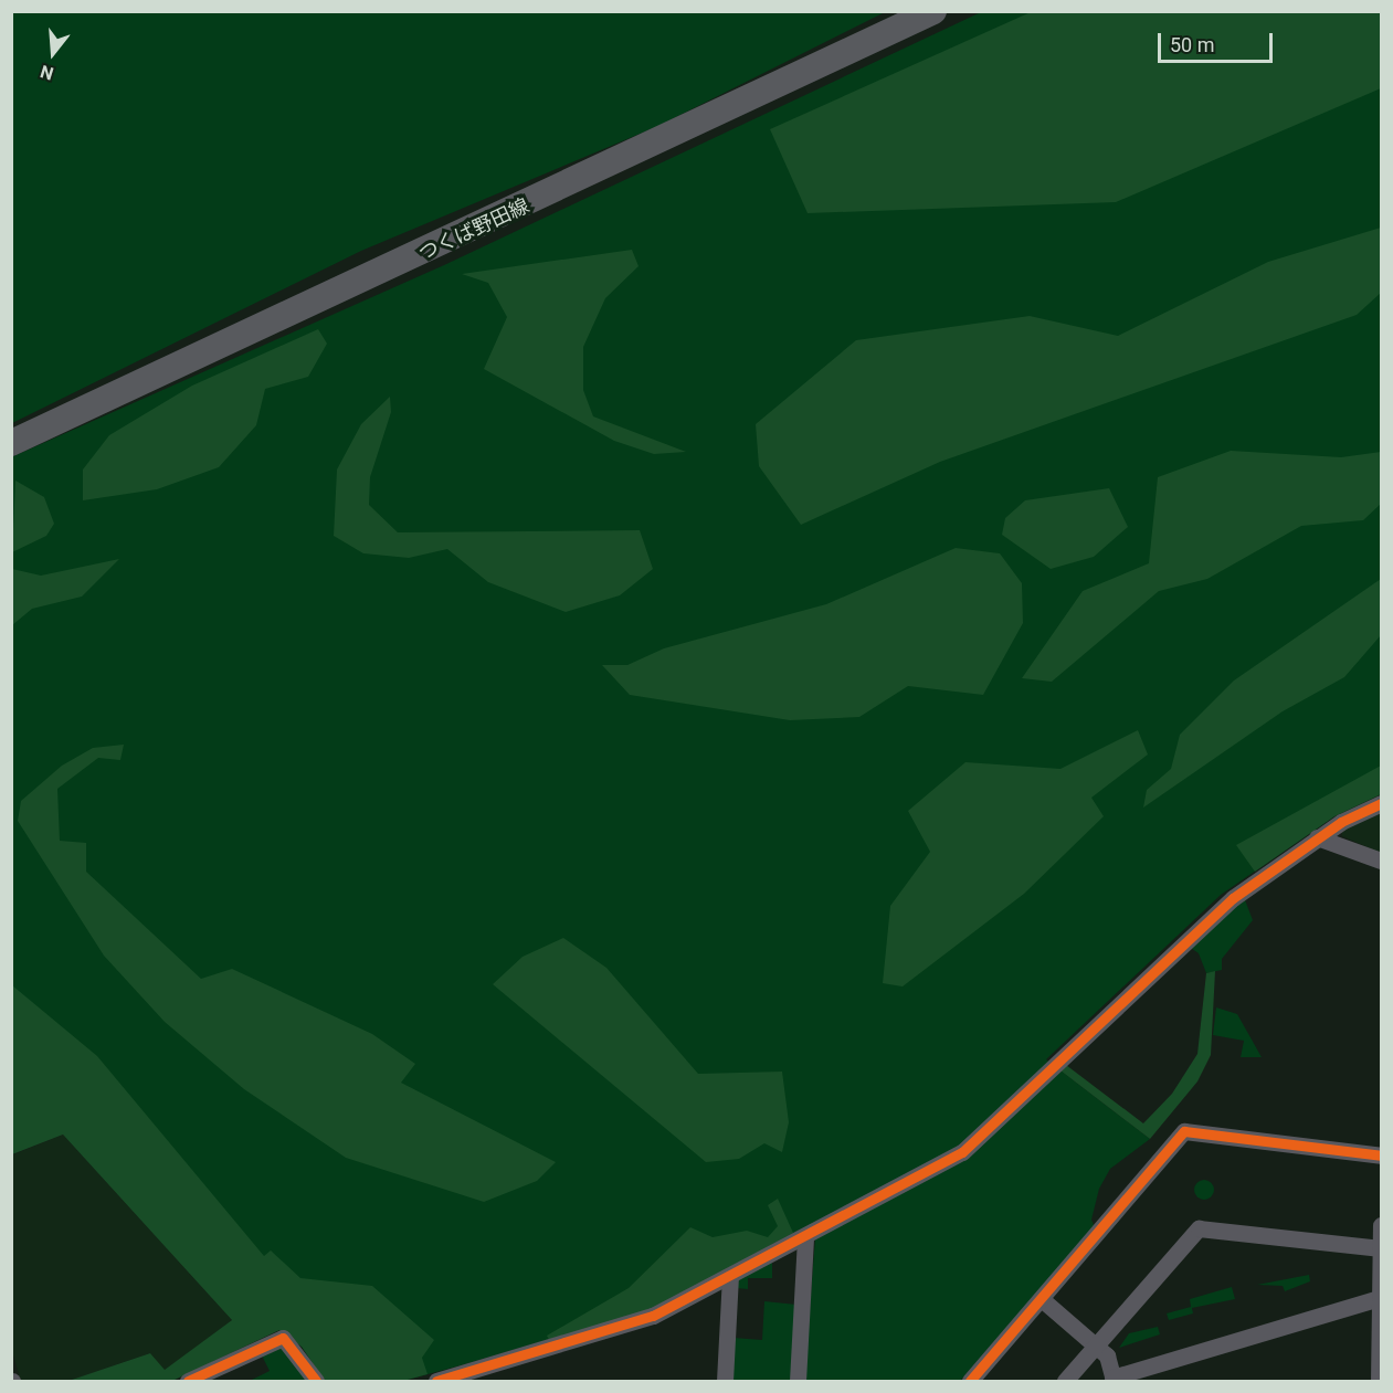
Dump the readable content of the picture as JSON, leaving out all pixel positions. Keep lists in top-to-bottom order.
{
  "streets": {
    "main road": ["つくば野田線"]
  },
  "scale_bar": "50 m",
  "north": "bottom"
}
